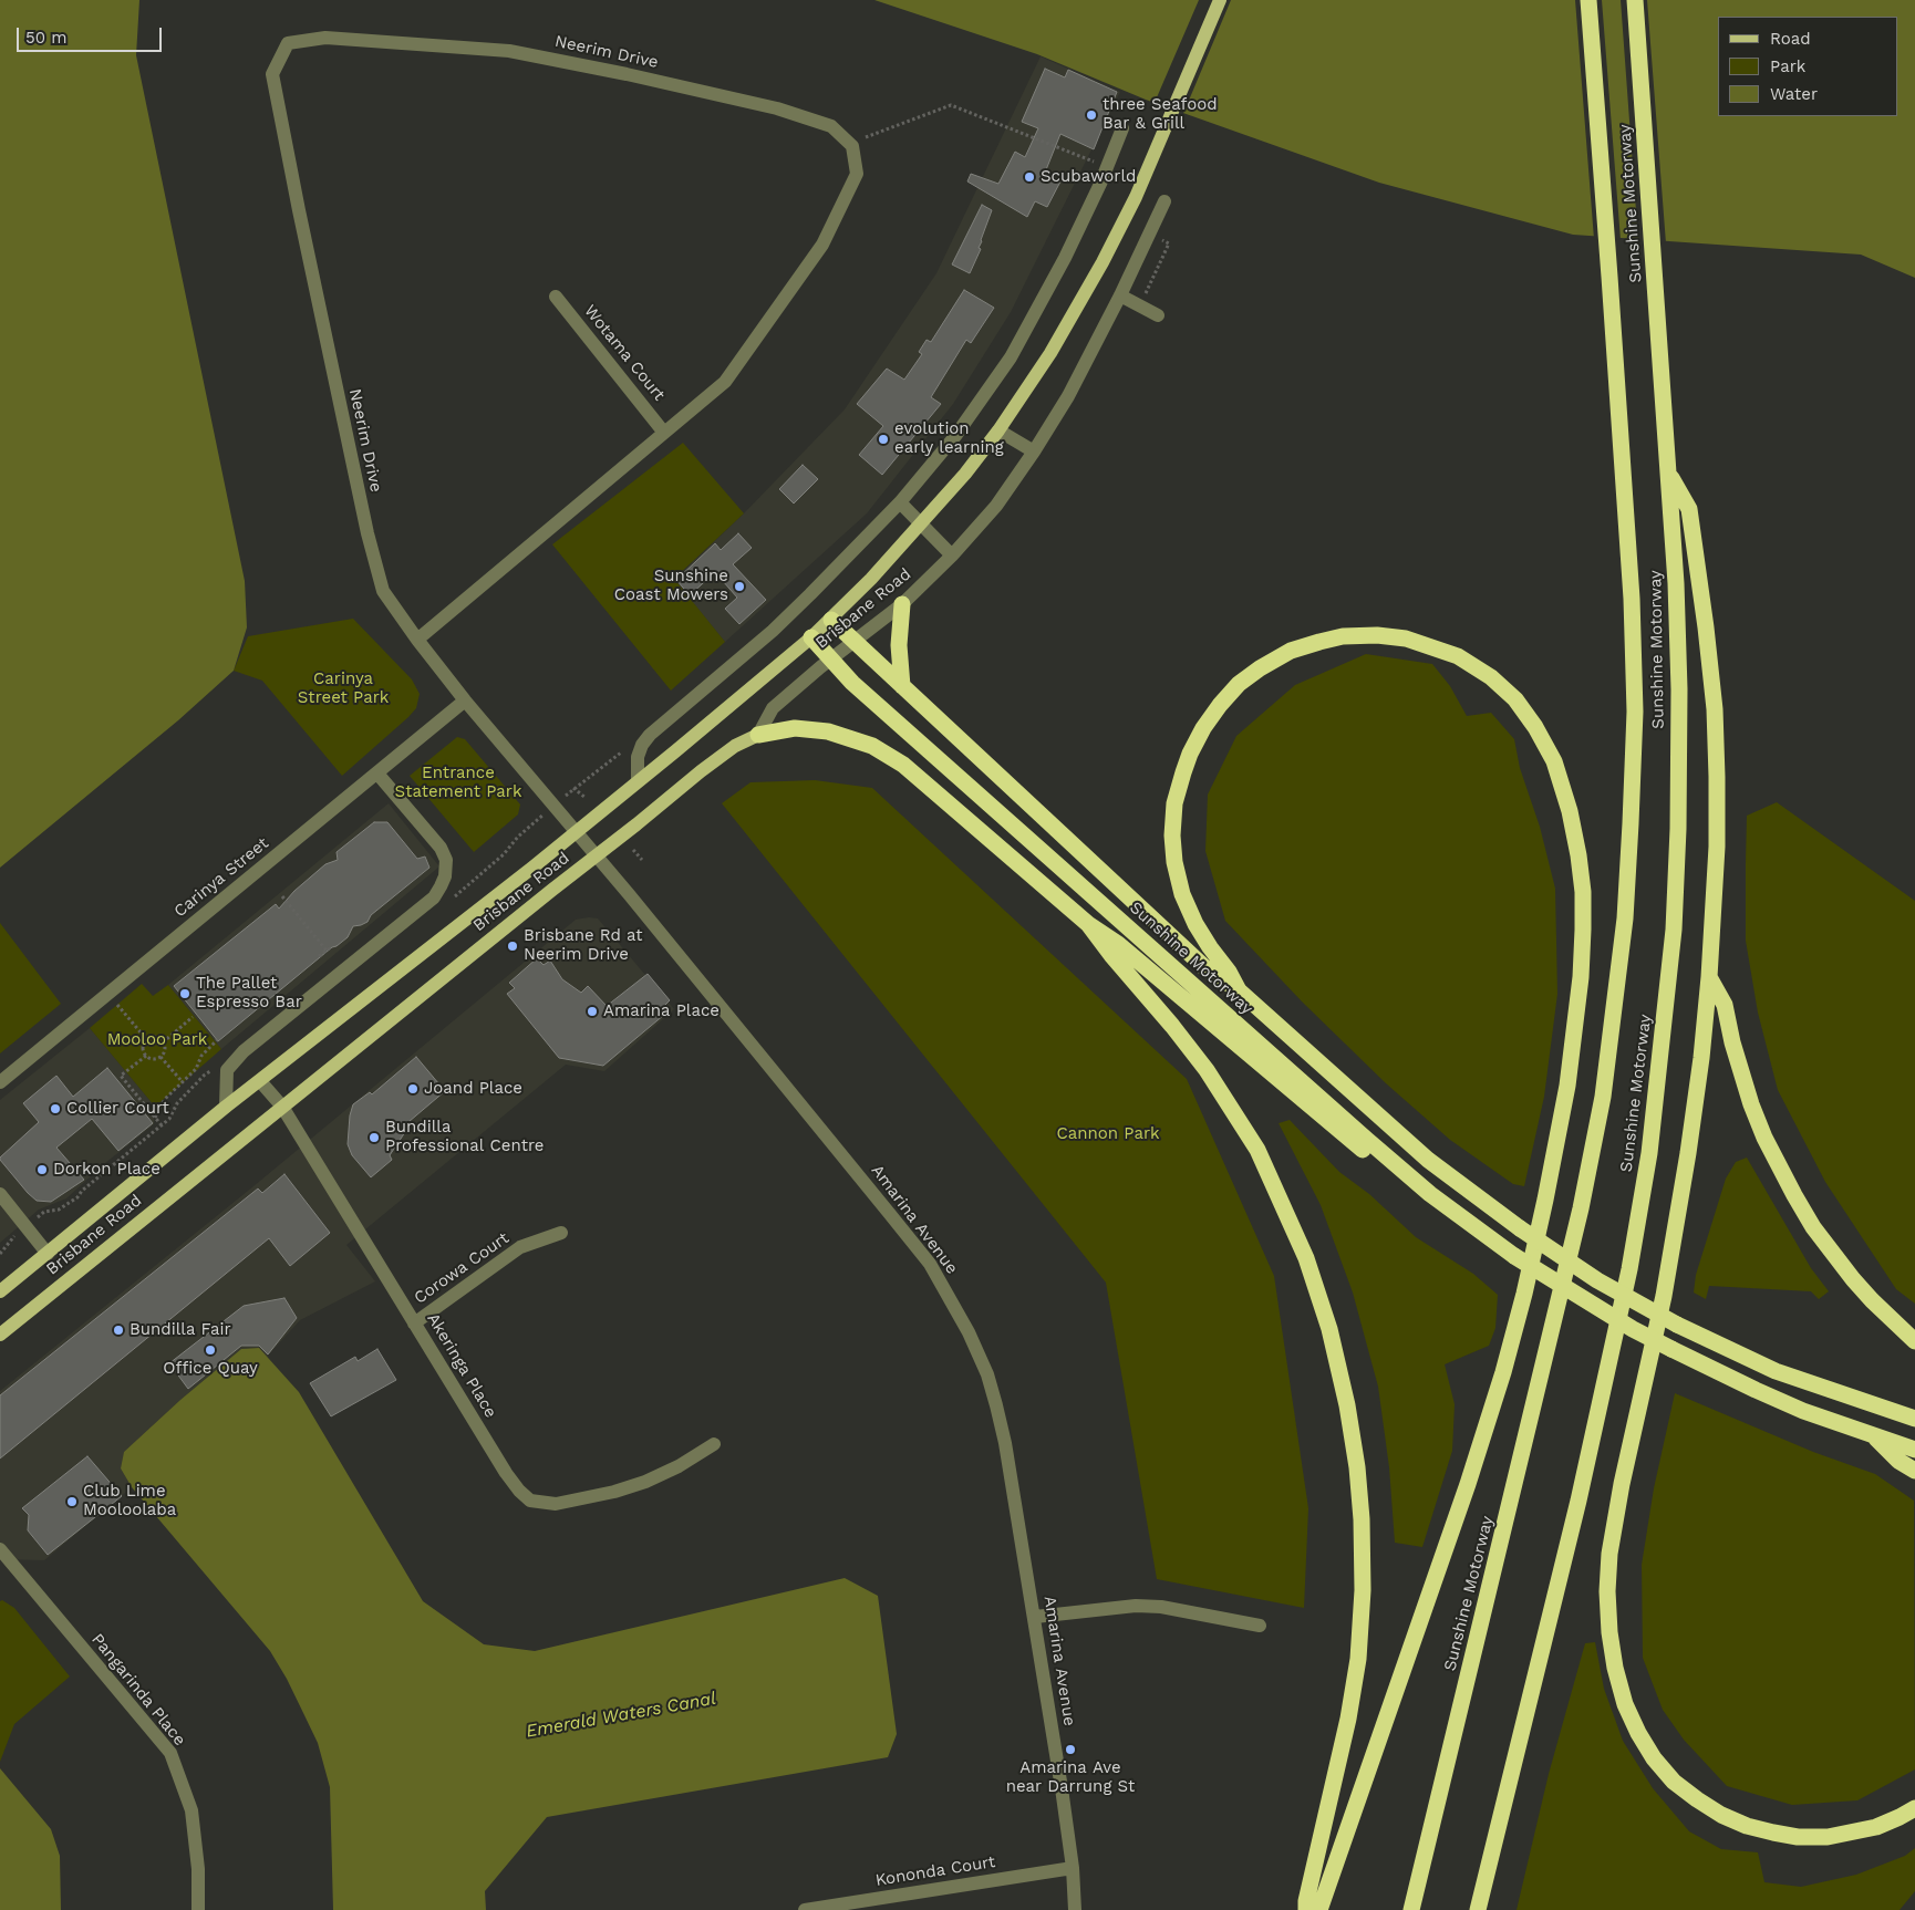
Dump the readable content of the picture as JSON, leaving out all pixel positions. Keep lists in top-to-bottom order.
{
  "streets": {
    "highway": ["Sunshine Motorway"],
    "main road": ["Brisbane Road"],
    "street": [
      "Neerim Drive",
      "Wotama Court",
      "Carinya Street",
      "Amarina Avenue",
      "Corowa Court",
      "Akeringa Place",
      "Pangarinda Place",
      "Kononda Court"
    ]
  },
  "crossings": [
    ["Neerim Drive", "Brisbane Road"],
    ["Neerim Drive", "Carinya Street"],
    ["Neerim Drive", "Amarina Avenue"],
    ["Sunshine Motorway", "Brisbane Road"],
    ["Brisbane Road", "Amarina Avenue"],
    ["Brisbane Road", "Akeringa Place"],
    ["Amarina Avenue", "Kononda Court"],
    ["Corowa Court", "Akeringa Place"]
  ],
  "water": ["Emerald Waters Canal"],
  "parks": [
    "Carinya Street Park",
    "Entrance Statement Park",
    "Mooloo Park",
    "Cannon Park"
  ],
  "places": [
    "three Seafood Bar & Grill",
    "Scubaworld",
    "evolution early learning",
    "Sunshine Coast Mowers",
    "Brisbane Rd at Neerim Drive",
    "The Pallet Espresso Bar",
    "Amarina Place",
    "Joand Place",
    "Collier Court",
    "Bundilla Professional Centre",
    "Dorkon Place",
    "Bundilla Fair",
    "Office Quay",
    "Club Lime Mooloolaba",
    "Amarina Ave near Darrung St"
  ],
  "legend": ["Road", "Park", "Water"],
  "scale_bar": "50 m"
}
